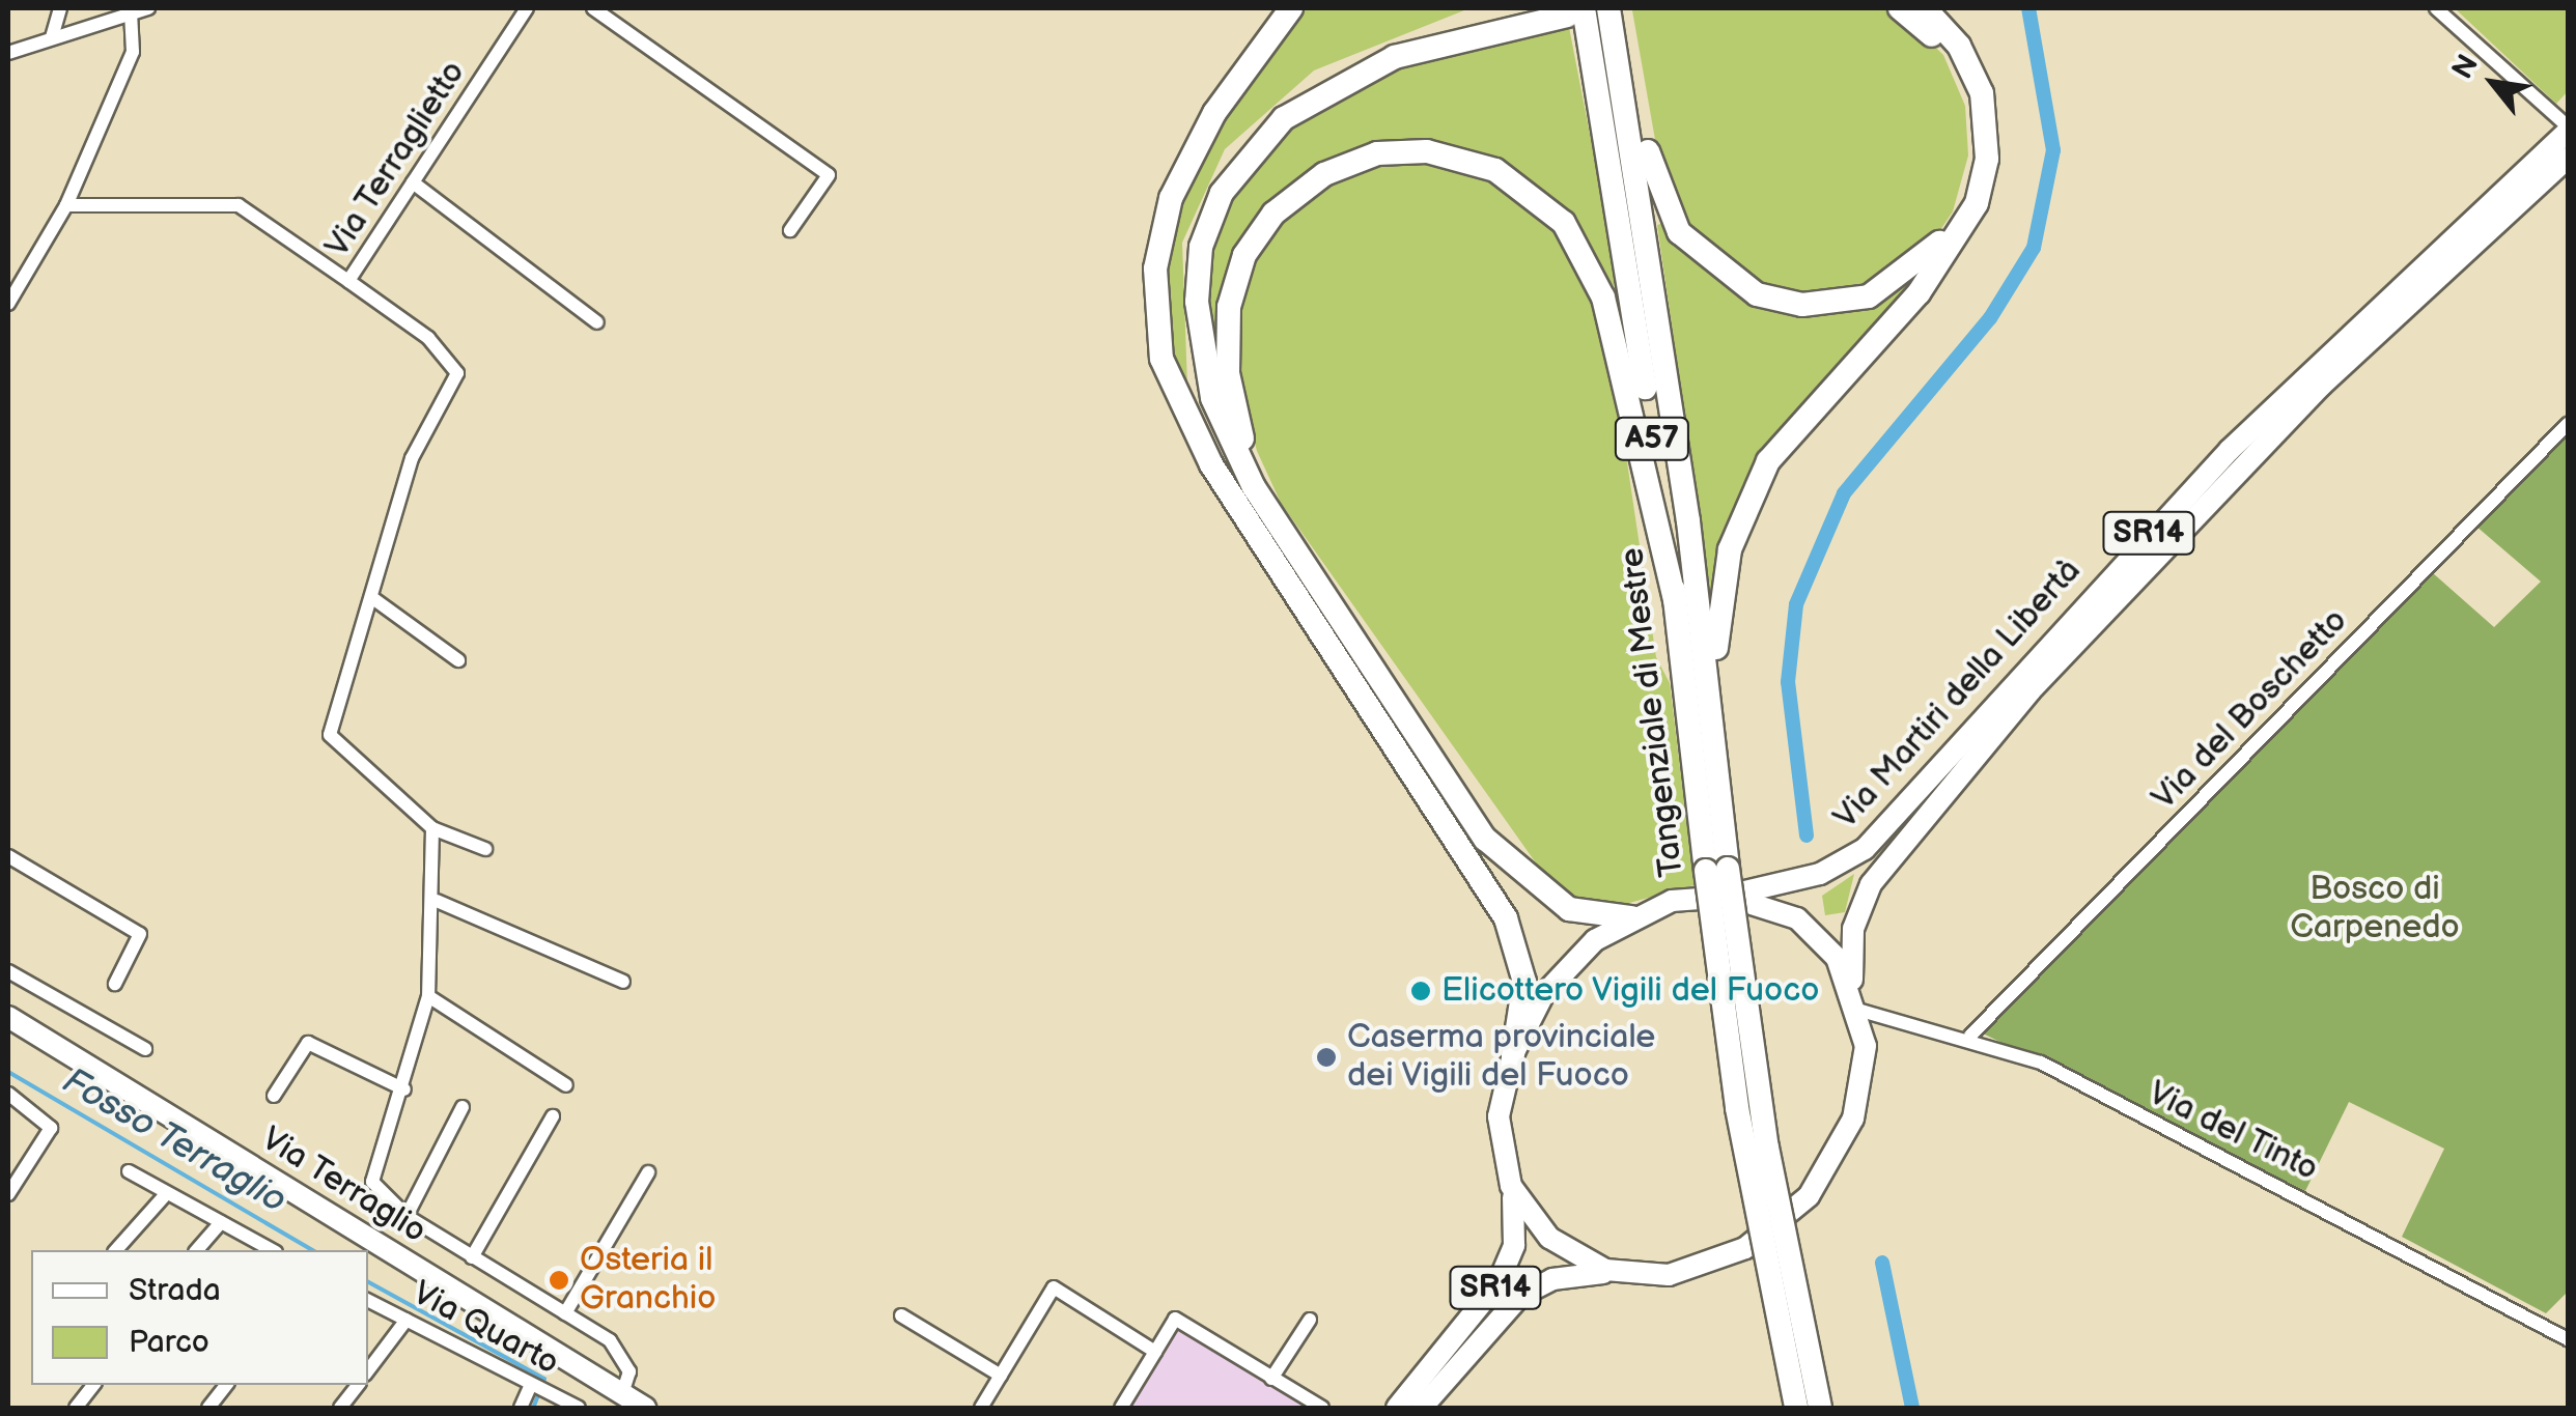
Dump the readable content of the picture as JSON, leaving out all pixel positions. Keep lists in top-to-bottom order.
{
  "streets": {
    "highway": ["A57", "Tangenziale di Mestre"],
    "main road": ["SR14", "Via Martiri della Libertà", "Via Terraglio"],
    "street": [
      "Via Terraglietto",
      "Via del Boschetto",
      "Via del Tinto",
      "Via Quarto"
    ]
  },
  "crossings": [
    ["A57", "SR14"],
    ["A57", "Via Martiri della Libertà"],
    ["A57", "Tangenziale di Mestre"],
    ["A57", "Via del Tinto"],
    ["SR14", "Via Martiri della Libertà"],
    ["SR14", "Via del Tinto"],
    ["Via Martiri della Libertà", "Via del Tinto"],
    ["Via del Boschetto", "Via del Tinto"]
  ],
  "water": ["Fosso Terraglio"],
  "parks": ["Bosco di Carpenedo"],
  "places": ["Elicottero Vigili del Fuoco", "Caserma provinciale dei Vigili del Fuoco", "Osteria il Granchio"],
  "legend": ["Strada", "Parco"],
  "north": "top left"
}
